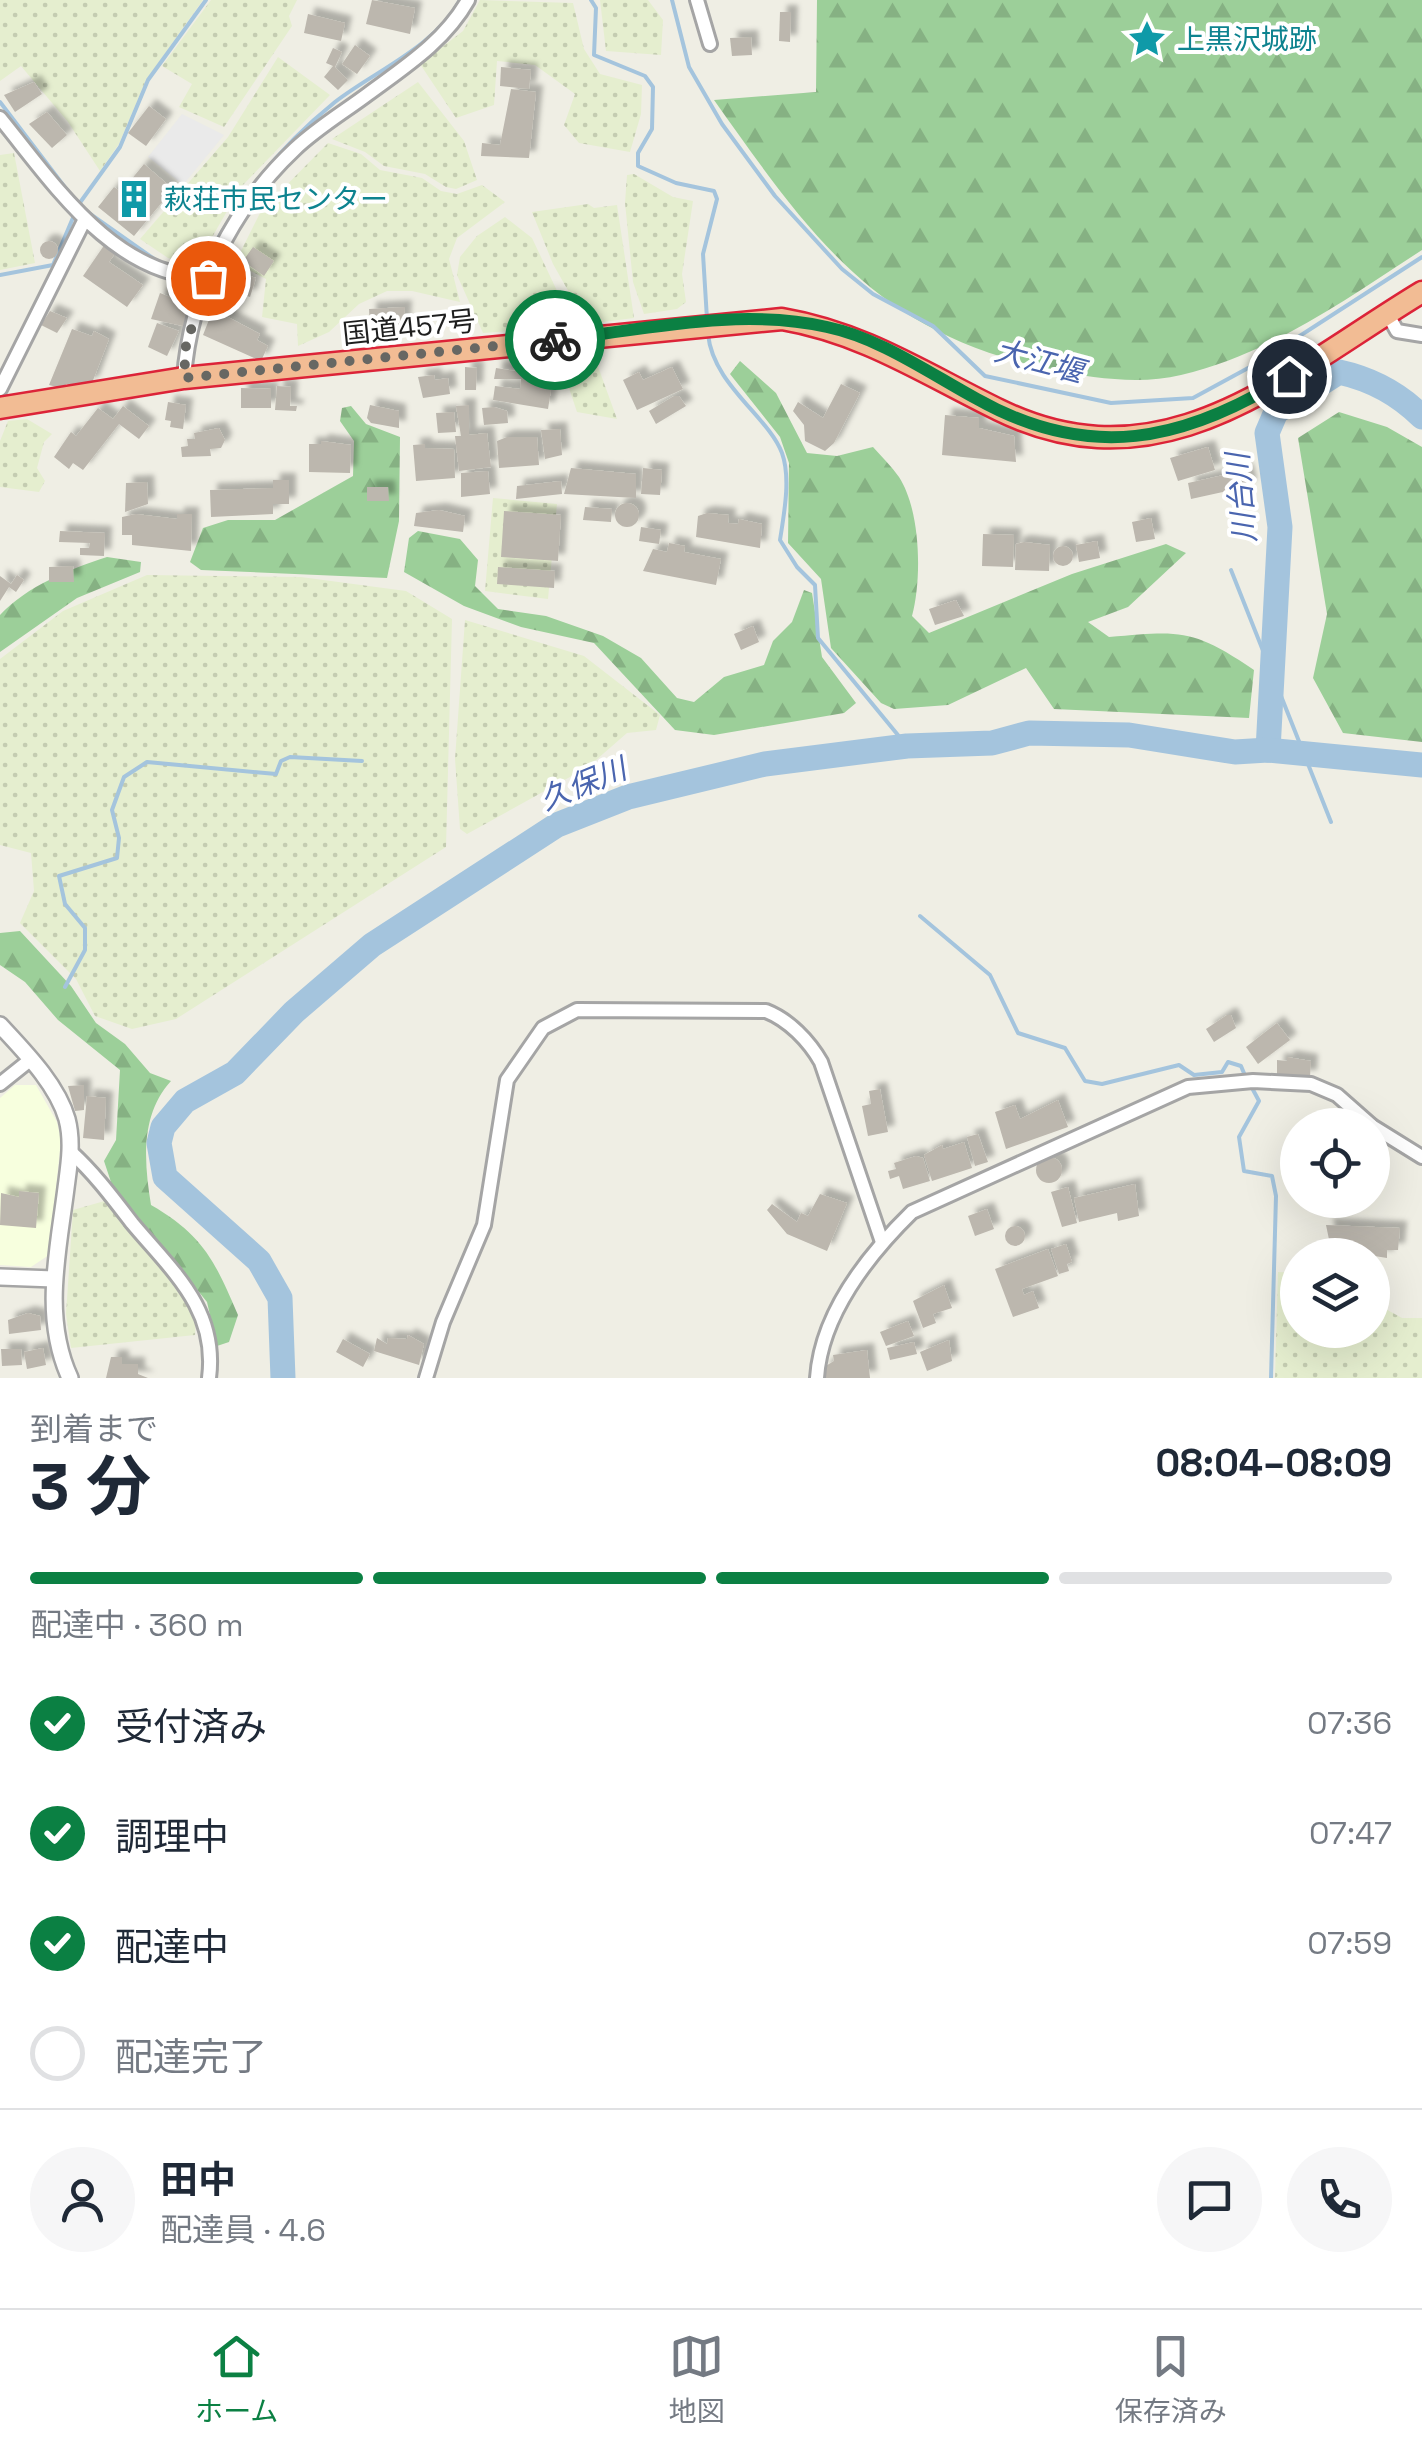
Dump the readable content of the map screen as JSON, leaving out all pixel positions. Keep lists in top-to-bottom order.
{
  "streets": {
    "highway": ["国道457号"]
  },
  "water": ["大江堰", "川台川", "久保川"],
  "places": {
    "place": ["上黒沢城跡"],
    "building": ["萩荘市民センター"]
  },
  "page": {
    "heading": ["3 分", "到着まで", "08:04–08:09"],
    "panel": ["田中", "配達員 · 4.6"],
    "bar": "配達中 · 360 m",
    "list": [
      ["受付済み", "07:36"],
      ["調理中", "07:47"],
      ["配達中", "07:59"],
      "配達完了"
    ],
    "tabs": ["ホーム", "地図", "保存済み"]
  }
}
